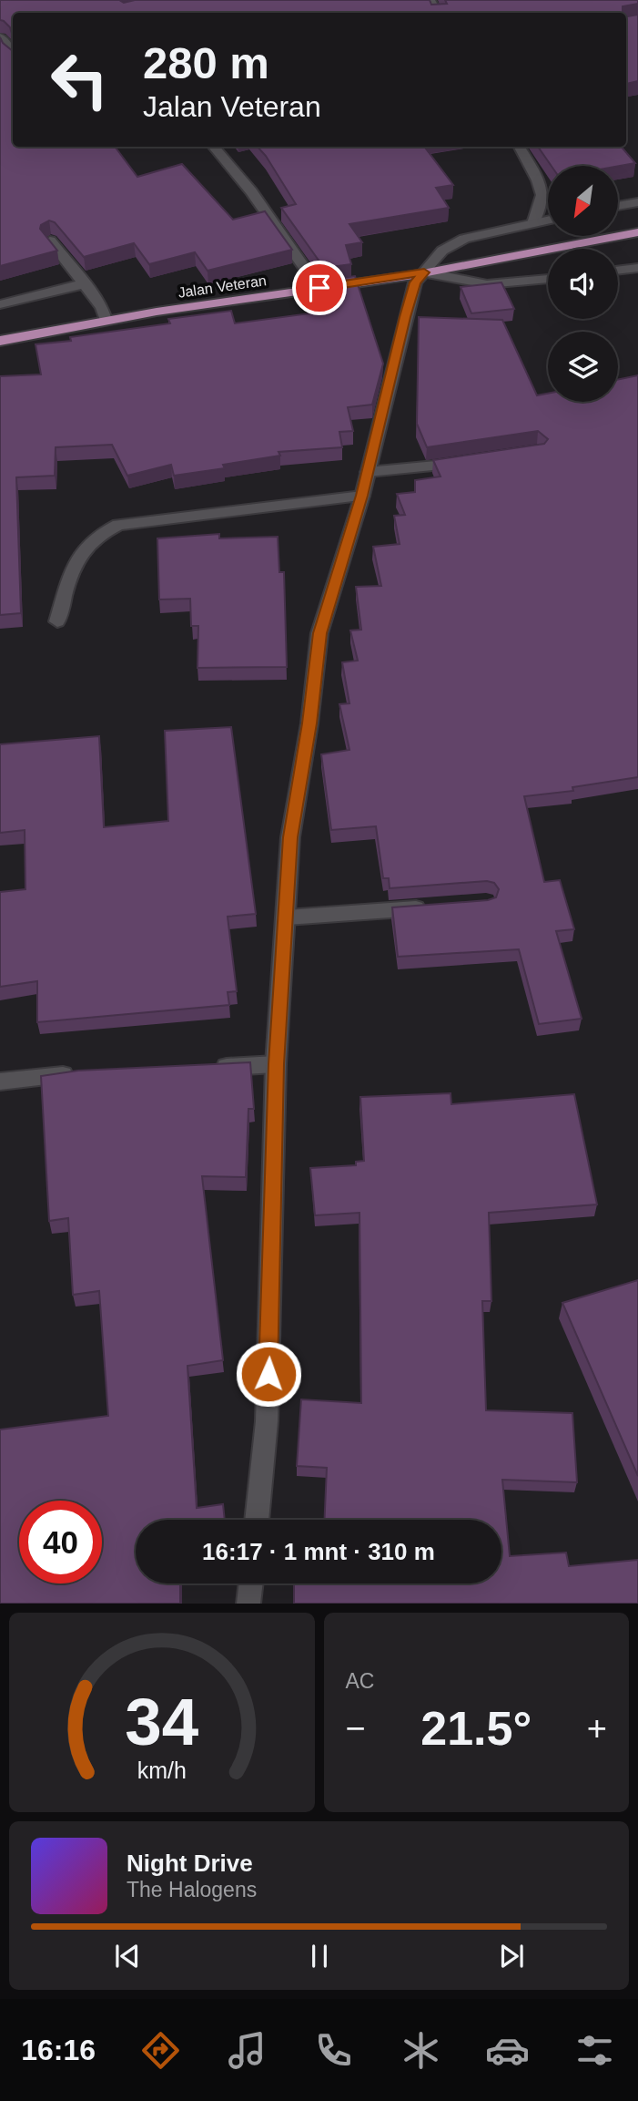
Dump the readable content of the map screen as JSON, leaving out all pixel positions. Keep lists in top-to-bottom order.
{
  "streets": {
    "highway": ["Jalan Veteran"]
  },
  "north": "bottom left",
  "page": {
    "turn": ["280 m", "Jalan Veteran"],
    "limit": "40",
    "trip": "16:17 · 1 mnt · 310 m",
    "tile": "AC",
    "heat": ["−", "21.5°", "+"],
    "song": ["Night Drive", "The Halogens"],
    "tabs": "16:16",
    "gauge": ["34", "km/h"]
  }
}
